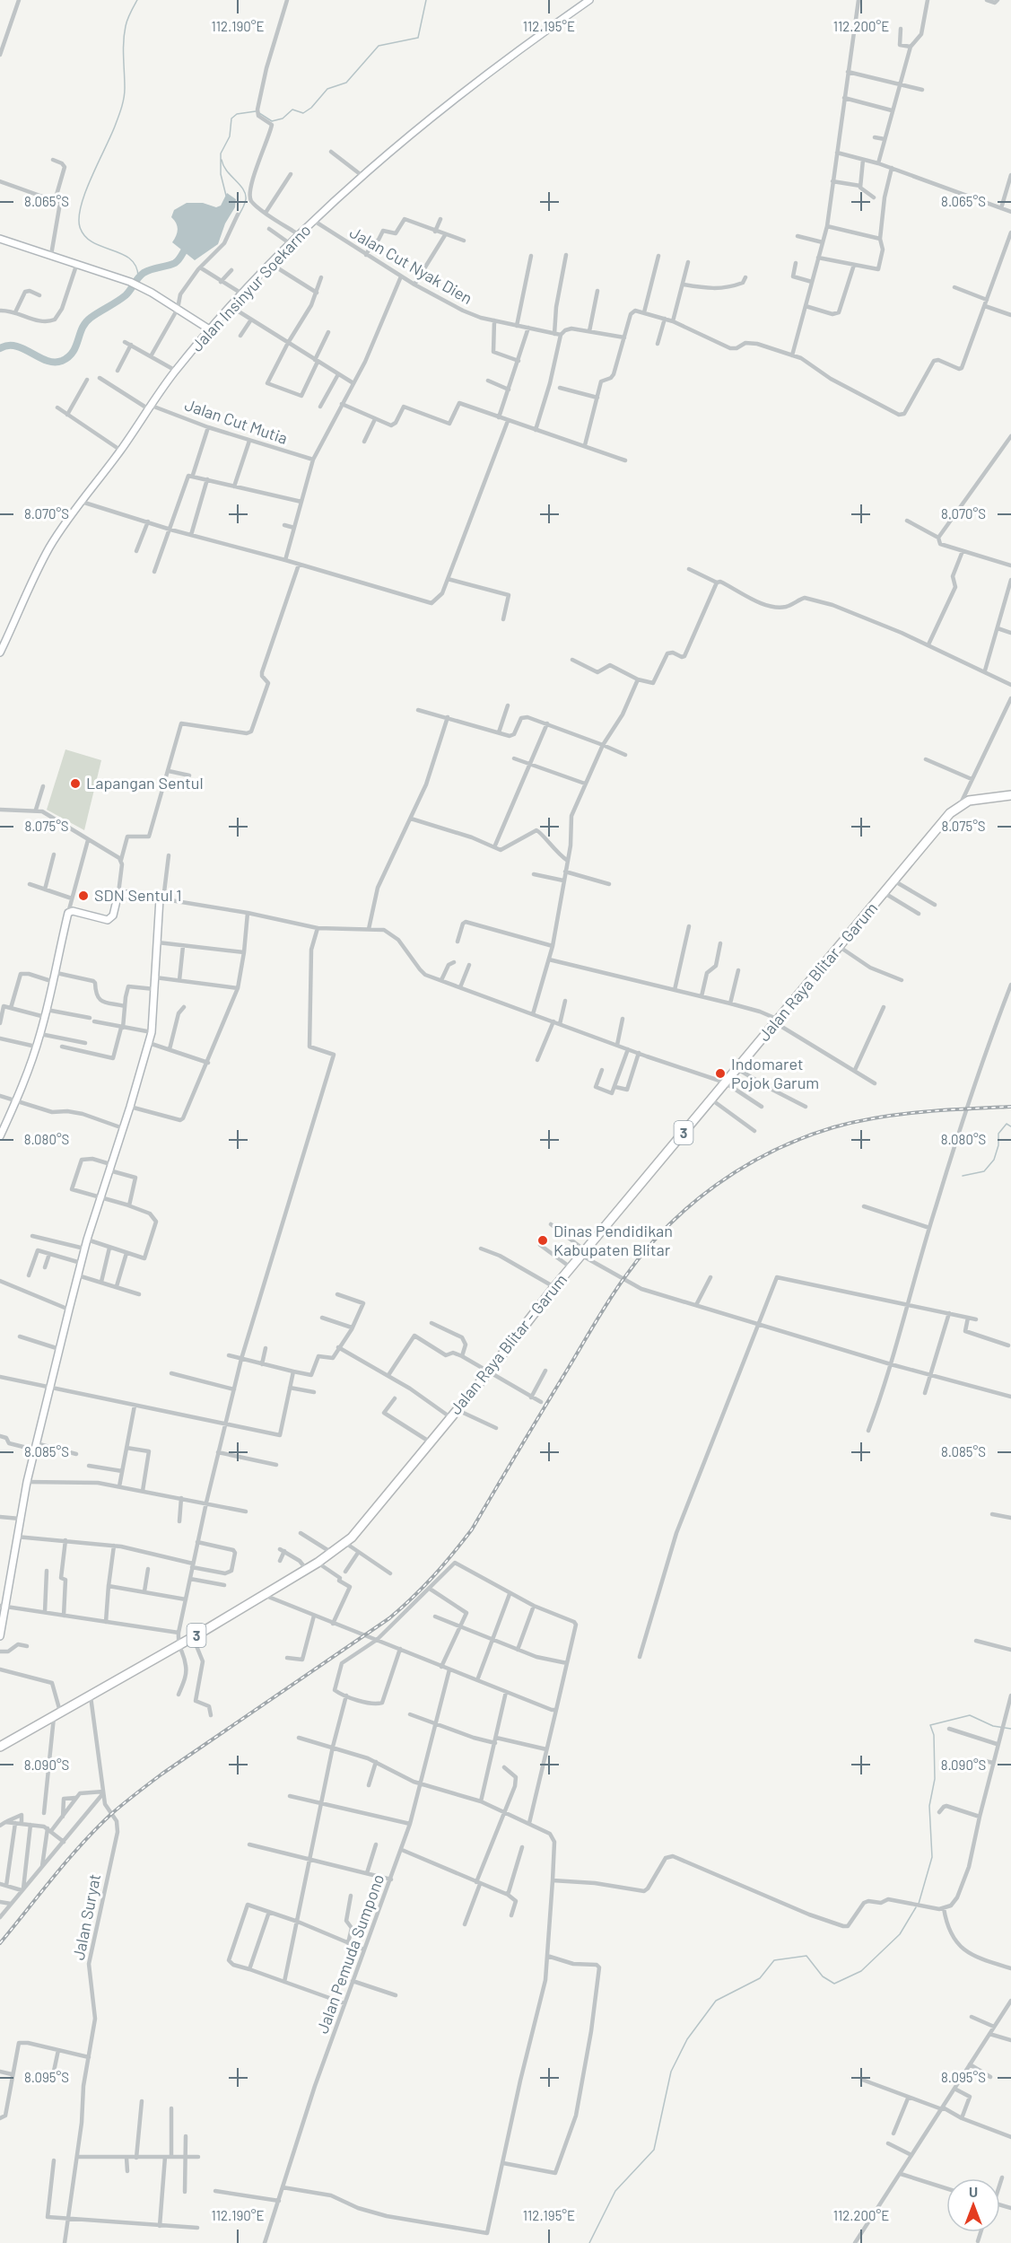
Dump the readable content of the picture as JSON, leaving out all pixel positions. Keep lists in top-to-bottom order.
{
  "streets": {
    "highway": ["Jalan Raya Blitar - Garum", "3"],
    "main road": ["Jalan Insinyur Soekarno"],
    "street": [
      "Jalan Cut Nyak Dien",
      "Jalan Cut Mutia",
      "Jalan Suryat",
      "Jalan Pemuda Sumpono"
    ]
  },
  "crossings": [
    ["Jalan Cut Nyak Dien", "Jalan Insinyur Soekarno"],
    ["Jalan Insinyur Soekarno", "Jalan Cut Mutia"],
    ["Jalan Raya Blitar - Garum", "3"],
    ["3", "Jalan Suryat"]
  ],
  "places": [
    "Lapangan Sentul",
    "SDN Sentul 1",
    "Indomaret Pojok Garum",
    "Dinas Pendidikan Kabupaten Blitar"
  ],
  "north": "top",
  "coordinates": [
    "112.190°E",
    "112.195°E",
    "112.200°E",
    "8.065°S",
    "8.070°S",
    "8.075°S",
    "8.080°S",
    "8.085°S",
    "8.090°S",
    "8.095°S"
  ]
}
